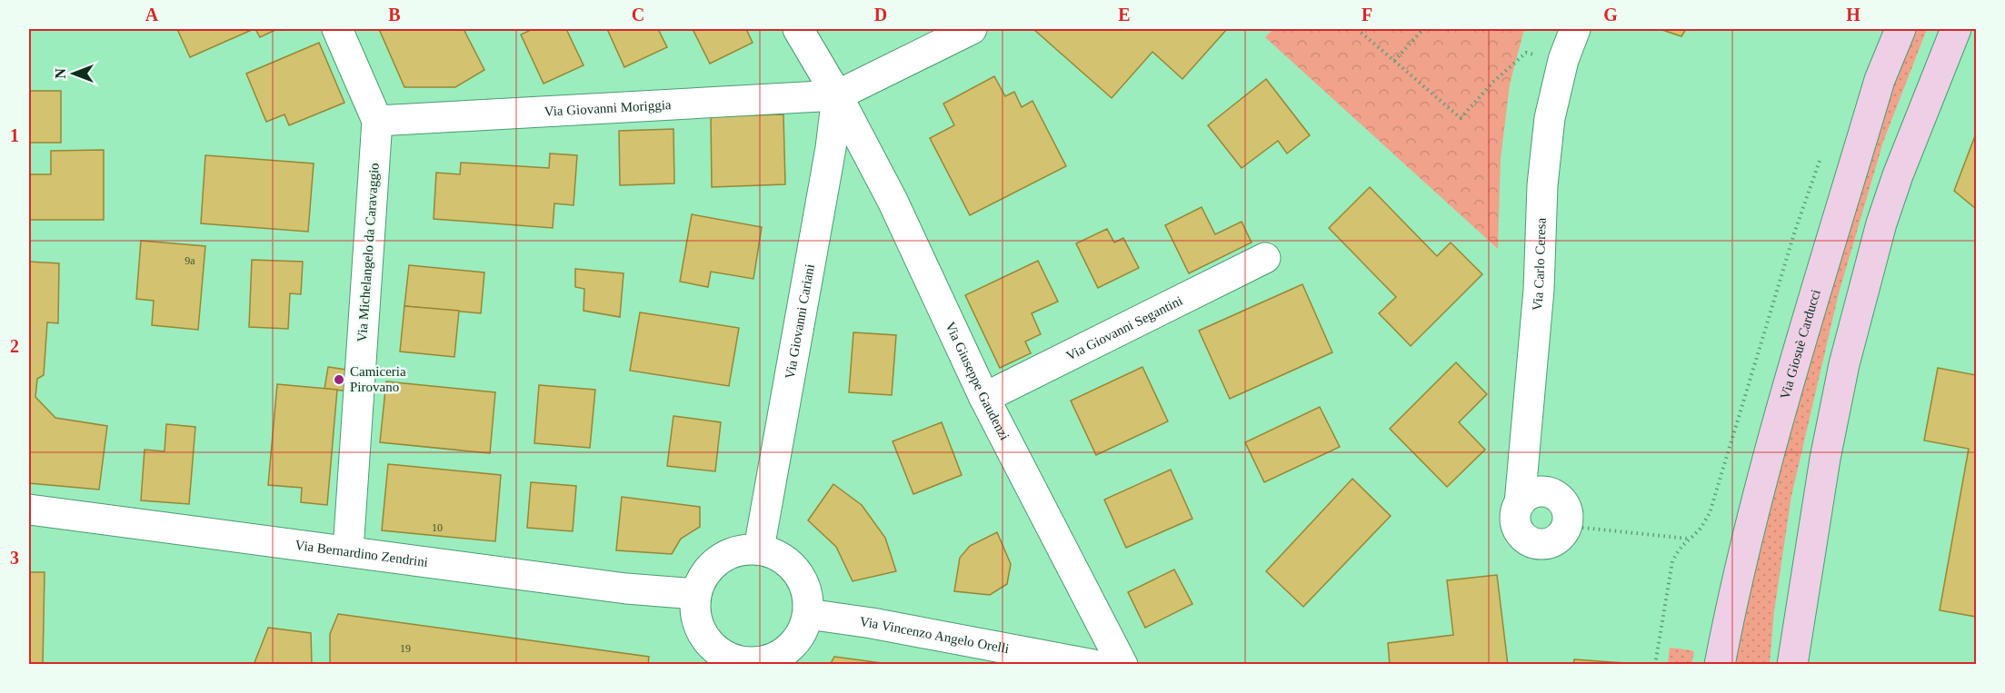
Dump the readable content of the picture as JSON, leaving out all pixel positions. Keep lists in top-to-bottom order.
{
  "streets": {
    "main road": ["Via Giosuè Carducci"],
    "street": [
      "Via Giovanni Moriggia",
      "Via Michelangelo da Caravaggio",
      "Via Carlo Ceresa",
      "Via Giovanni Cariani",
      "Via Giovanni Segantini",
      "Via Giuseppe Gaudenzi",
      "Via Bernardino Zendrini",
      "Via Vincenzo Angelo Orelli"
    ]
  },
  "crossings": [
    ["Via Giovanni Moriggia", "Via Michelangelo da Caravaggio"],
    ["Via Giovanni Moriggia", "Via Giovanni Cariani"],
    ["Via Giovanni Moriggia", "Via Giuseppe Gaudenzi"],
    ["Via Michelangelo da Caravaggio", "Via Bernardino Zendrini"],
    ["Via Giovanni Cariani", "Via Giuseppe Gaudenzi"],
    ["Via Giovanni Cariani", "Via Bernardino Zendrini"],
    ["Via Giovanni Cariani", "Via Vincenzo Angelo Orelli"],
    ["Via Giovanni Segantini", "Via Giuseppe Gaudenzi"],
    ["Via Bernardino Zendrini", "Via Vincenzo Angelo Orelli"]
  ],
  "places": ["Camiceria Pirovano"],
  "house_numbers": ["9a", "10", "19"],
  "north": "left",
  "grid": {
    "columns": [
      "A",
      "B",
      "C",
      "D",
      "E",
      "F",
      "G",
      "H"
    ],
    "rows": ["1", "2", "3"]
  }
}
